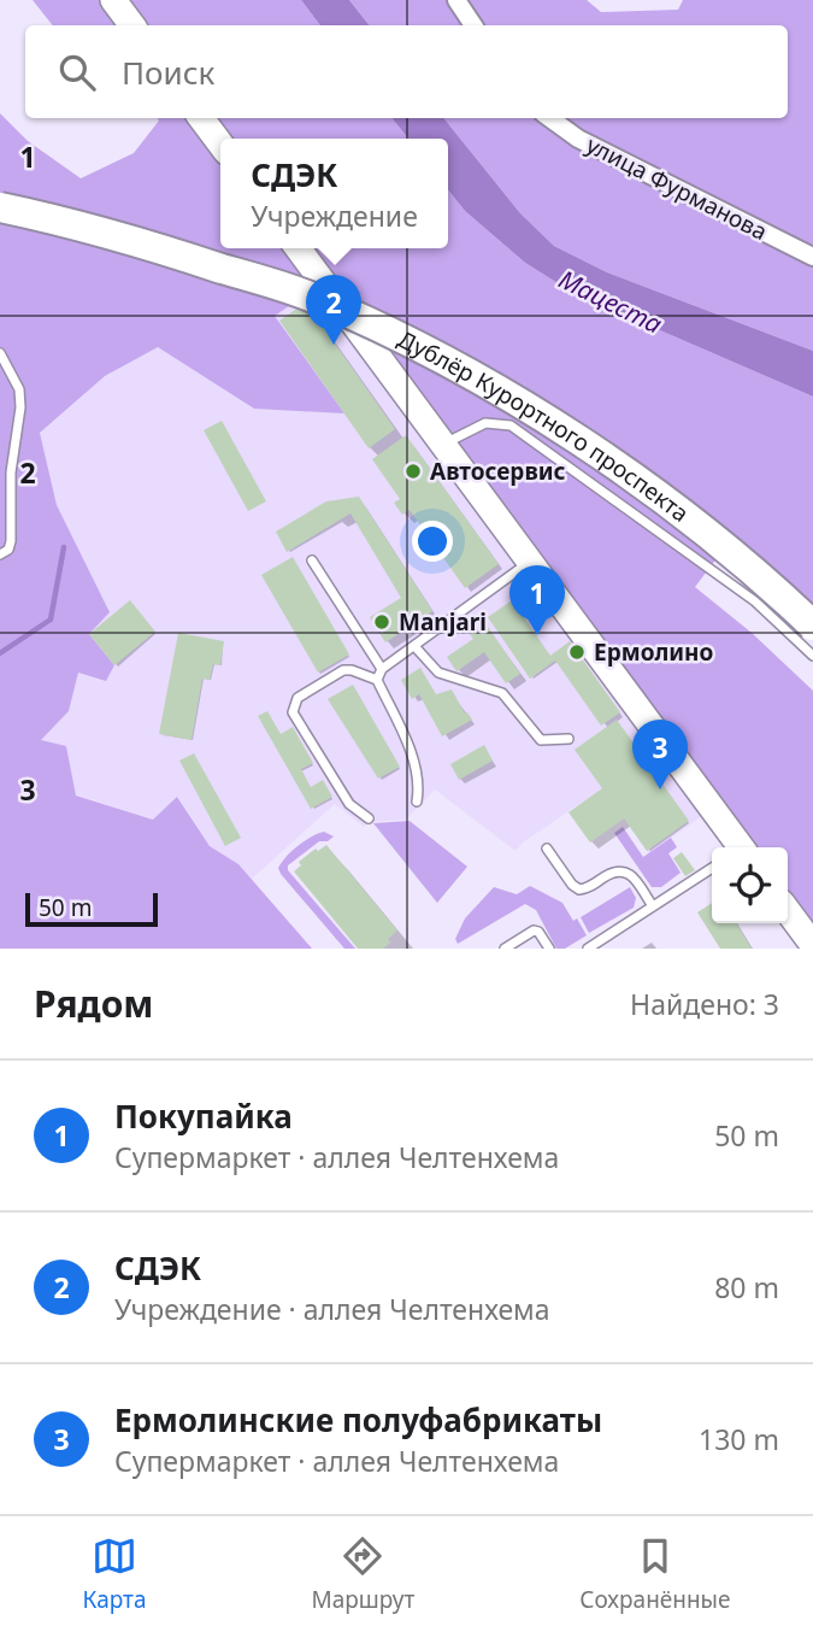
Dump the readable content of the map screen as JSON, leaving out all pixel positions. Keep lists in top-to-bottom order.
{
  "streets": {
    "highway": ["Дублёр Курортного проспекта"],
    "street": ["улица Фурманова"]
  },
  "water": ["Мацеста"],
  "places": ["Автосервис", "Manjari", "Ермолино"],
  "scale_bar": "50 m",
  "page": {
    "search": "Поиск",
    "popup": ["СДЭК", "Учреждение"],
    "pins": ["2", "1", "3"],
    "scale": "50 m",
    "heading": ["Рядом", "Найдено: 3"],
    "list": [
      {
        "mark": "1",
        "name": "Покупайка",
        "note": "Супермаркет · аллея Челтенхема",
        "value": "50 m"
      },
      {
        "mark": "2",
        "name": "СДЭК",
        "note": "Учреждение · аллея Челтенхема",
        "value": "80 m"
      },
      {
        "mark": "3",
        "name": "Ермолинские полуфабрикаты",
        "note": "Супермаркет · аллея Челтенхема",
        "value": "130 m"
      }
    ],
    "nav": ["Карта", "Маршрут", "Сохранённые"]
  },
  "grid": {
    "rows": ["1", "2", "3"]
  }
}
